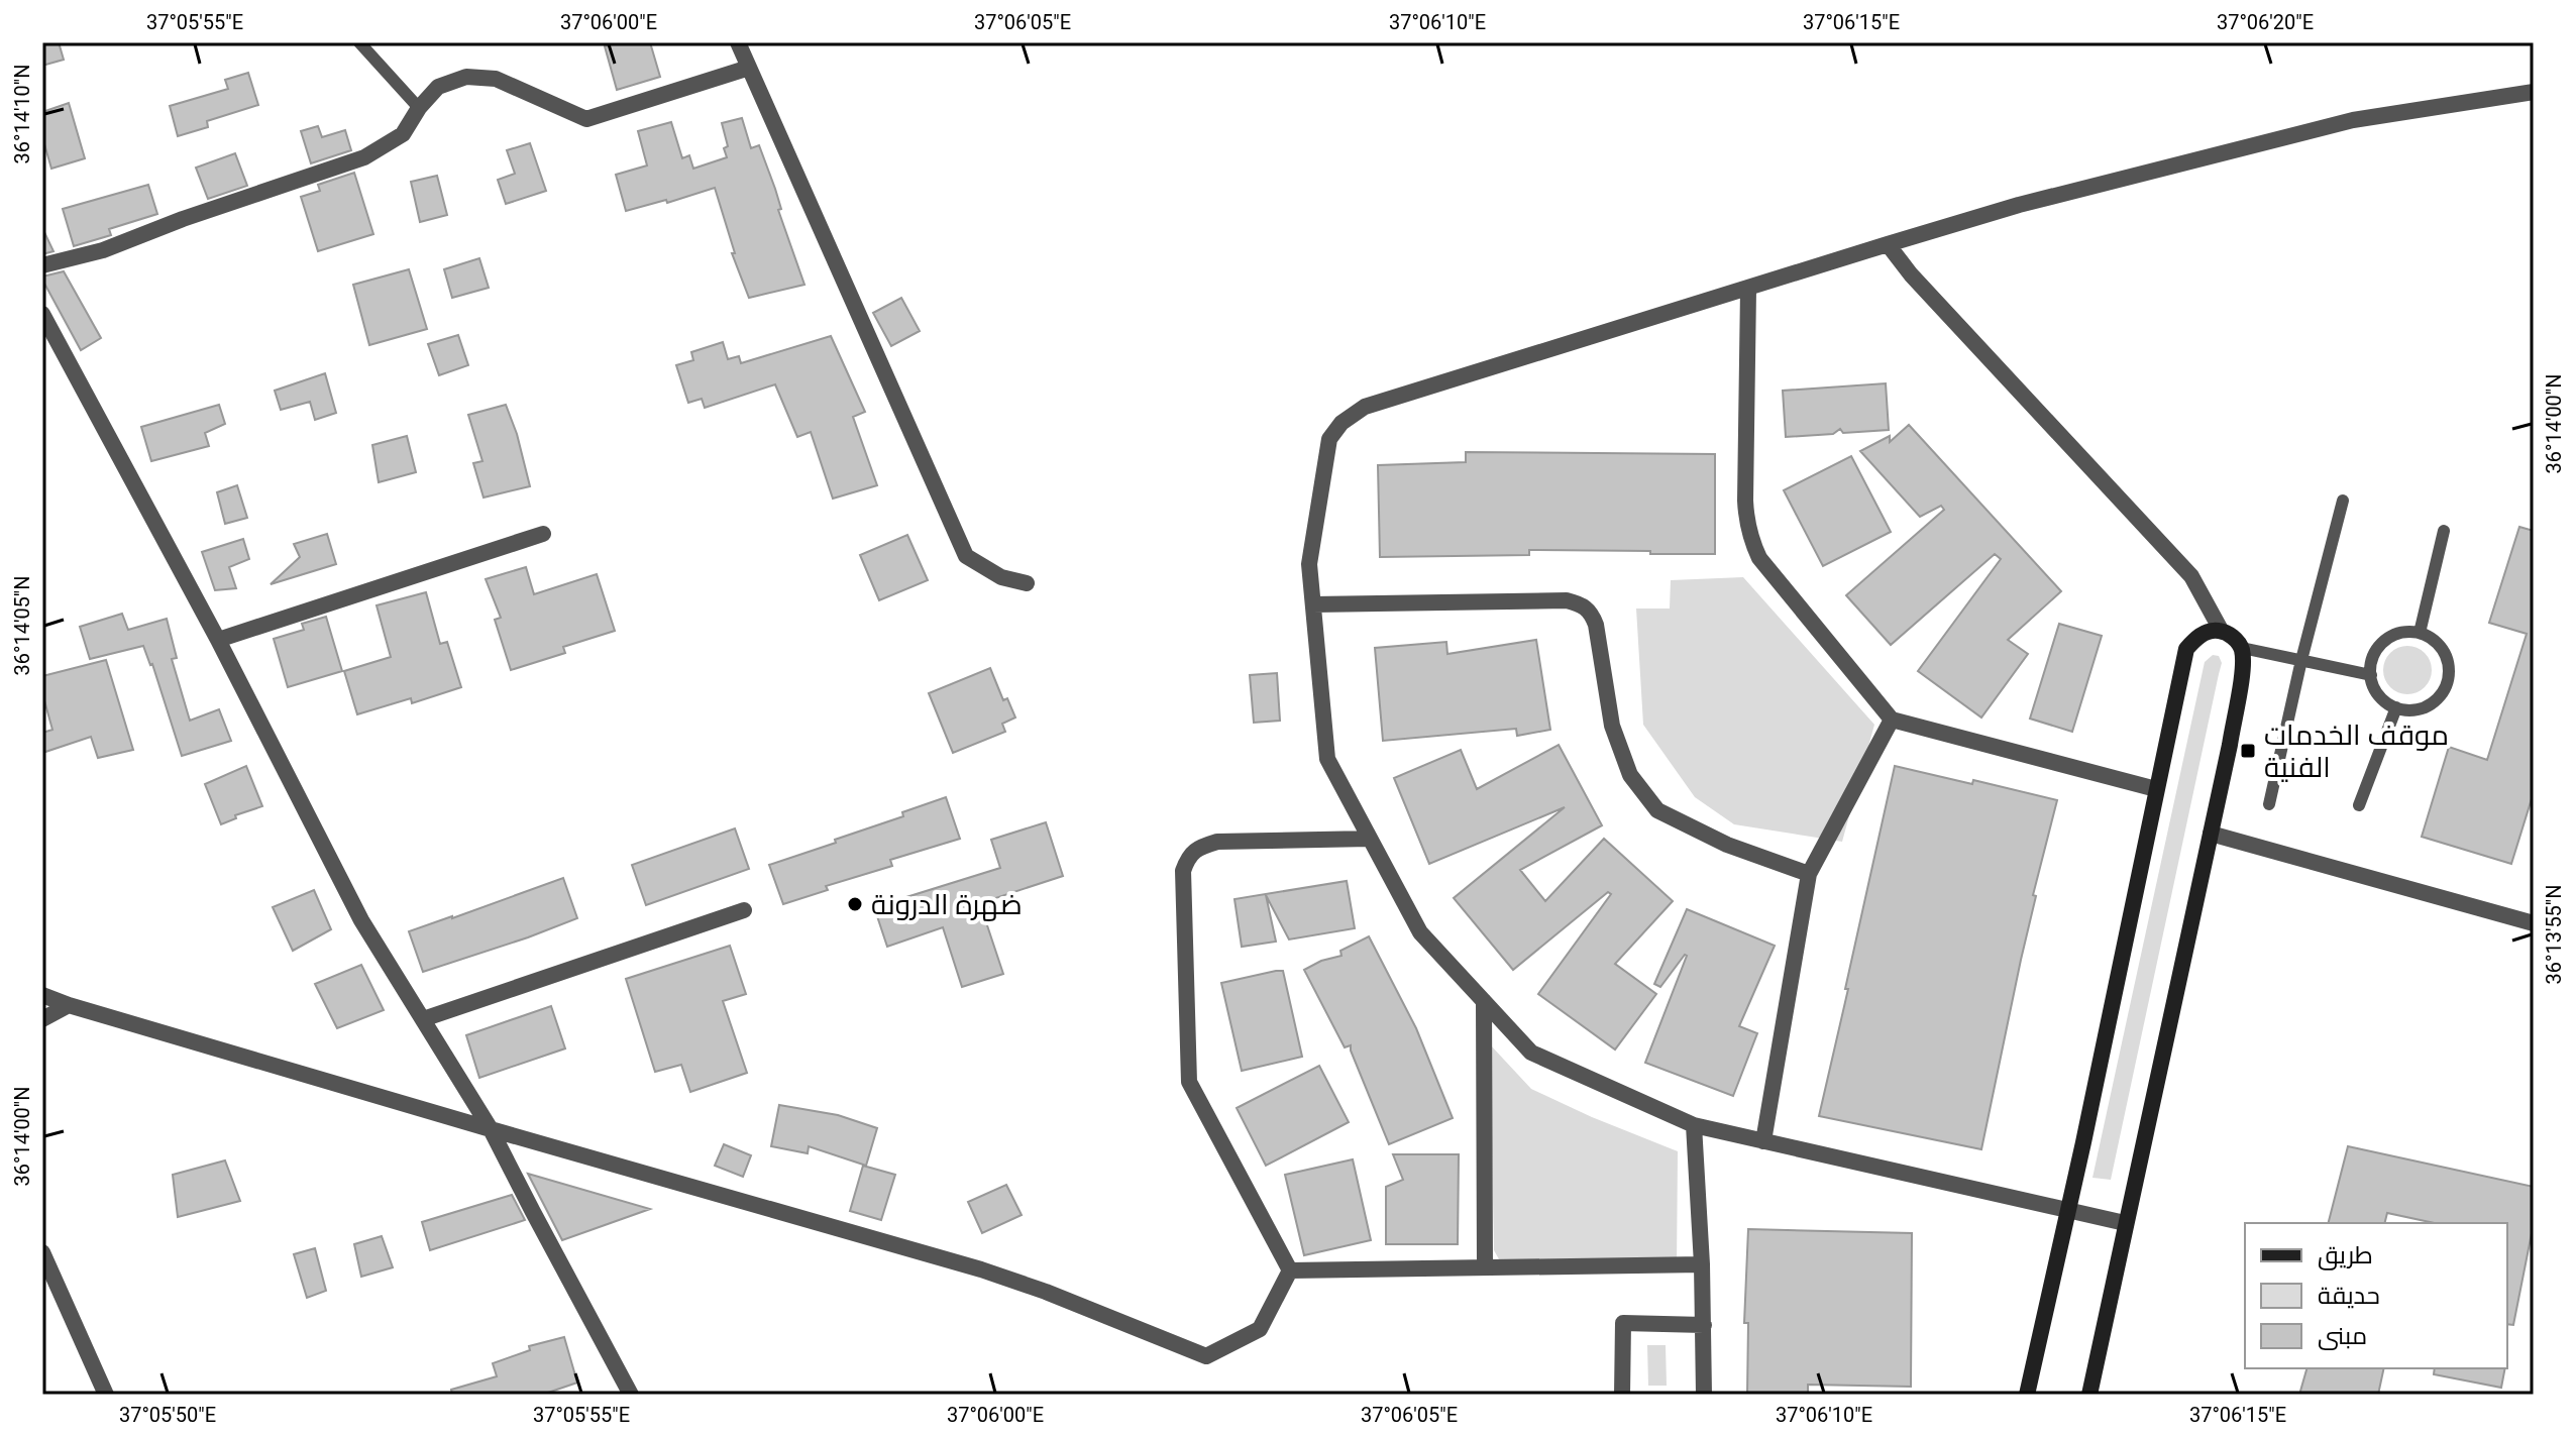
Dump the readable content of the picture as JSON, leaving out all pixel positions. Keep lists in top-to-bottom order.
{
  "places": {
    "transit": ["موقف الخدمات الفنية"],
    "other": ["ضهرة الدرونة"]
  },
  "legend": ["طريق", "حديقة", "مبنى"],
  "coordinates": [
    "37°05'55\"E",
    "37°06'00\"E",
    "37°06'05\"E",
    "37°06'10\"E",
    "37°06'15\"E",
    "37°06'20\"E",
    "36°14'10\"N",
    "36°14'00\"N",
    "36°14'05\"N",
    "36°13'55\"N",
    "37°05'50\"E"
  ]
}
